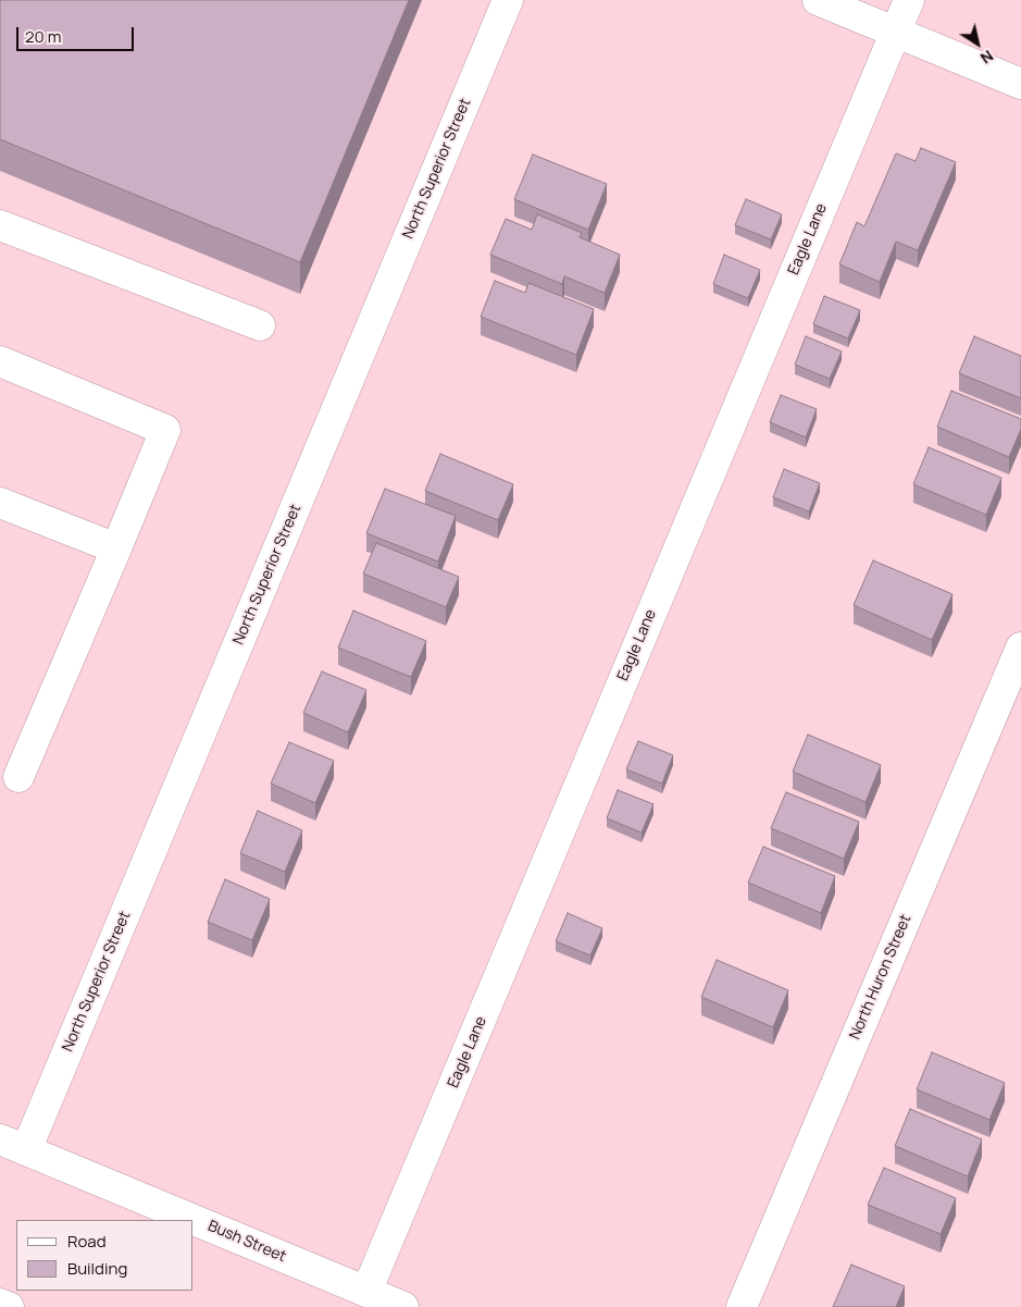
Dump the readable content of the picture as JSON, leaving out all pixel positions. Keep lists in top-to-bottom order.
{
  "streets": {
    "street": [
      "North Superior Street",
      "Eagle Lane",
      "North Huron Street",
      "Bush Street"
    ]
  },
  "crossings": [
    ["North Superior Street", "Bush Street"],
    ["Eagle Lane", "Bush Street"]
  ],
  "legend": ["Road", "Building"],
  "scale_bar": "20 m",
  "north": "bottom right"
}
